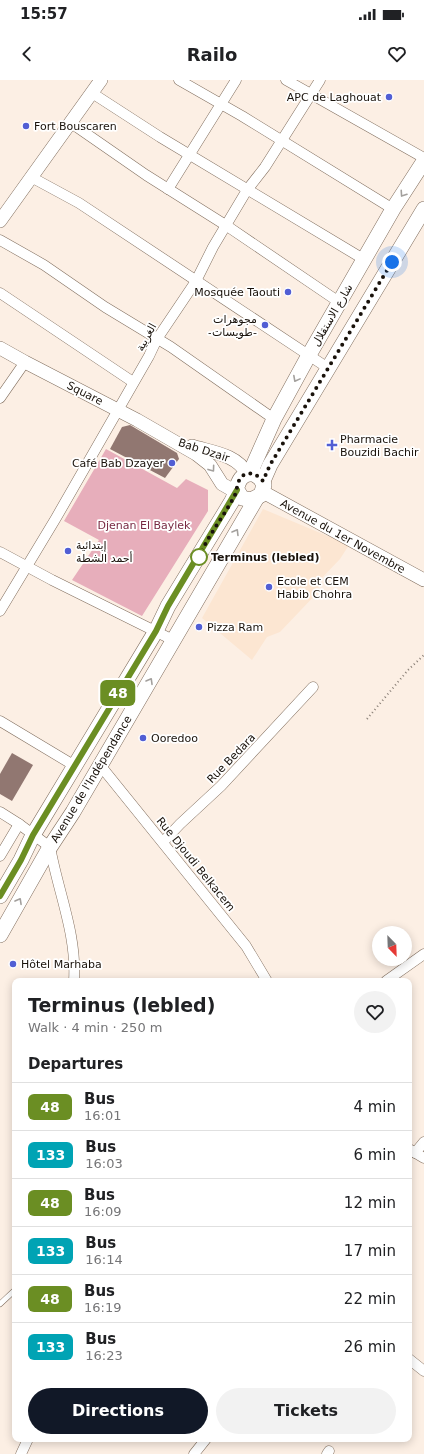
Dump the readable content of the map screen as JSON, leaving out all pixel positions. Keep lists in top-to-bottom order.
{
  "streets": {
    "main road": ["شارع الاستقلال", "Bab Dzair", "Avenue de l'Indépendance"],
    "street": [
      "الغربية",
      "Square",
      "Avenue du 1er Novembre",
      "Rue Bedara",
      "Rue Djoudi Belkacem"
    ]
  },
  "crossings": [
    ["شارع الاستقلال", "Bab Dzair"],
    ["شارع الاستقلال", "Avenue du 1er Novembre"],
    ["شارع الاستقلال", "Avenue de l'Indépendance"],
    ["الغربية", "Square"],
    ["Square", "Bab Dzair"],
    ["Bab Dzair", "Avenue du 1er Novembre"],
    ["Bab Dzair", "Avenue de l'Indépendance"],
    ["Avenue du 1er Novembre", "Avenue de l'Indépendance"],
    ["Rue Bedara", "Rue Djoudi Belkacem"],
    ["Avenue de l'Indépendance", "Rue Djoudi Belkacem"]
  ],
  "one_way": ["شارع الاستقلال", "Bab Dzair"],
  "parks": ["Djenan El Baylek"],
  "places": {
    "other": [
      "APC de Laghouat",
      "Fort Bouscaren",
      "Mosquée Taouti",
      "مجوهرات -طويسات-",
      "Café Bab Dzayer",
      "إبتدائية أحمد الشطة",
      "Terminus (lebled)",
      "Ecole et CEM Habib Chohra",
      "Pizza Ram",
      "Ooredoo",
      "Hôtel Marhaba"
    ],
    "health": ["Pharmacie Bouzidi Bachir"]
  },
  "lines": ["bus line 48"],
  "north": "bottom right",
  "page": {
    "status": "15:57",
    "header": "Railo",
    "on_map": "48",
    "heading": [
      ["Terminus (lebled)", "Walk · 4 min · 250 m"],
      "Departures"
    ],
    "list": [
      {
        "mark": "48",
        "name": "Bus",
        "note": "16:01",
        "value": "4 min"
      },
      {
        "mark": "133",
        "name": "Bus",
        "note": "16:03",
        "value": "6 min"
      },
      {
        "mark": "48",
        "name": "Bus",
        "note": "16:09",
        "value": "12 min"
      },
      {
        "mark": "133",
        "name": "Bus",
        "note": "16:14",
        "value": "17 min"
      },
      {
        "mark": "48",
        "name": "Bus",
        "note": "16:19",
        "value": "22 min"
      },
      {
        "mark": "133",
        "name": "Bus",
        "note": "16:23",
        "value": "26 min"
      }
    ],
    "buttons": ["Directions", "Tickets"]
  }
}
